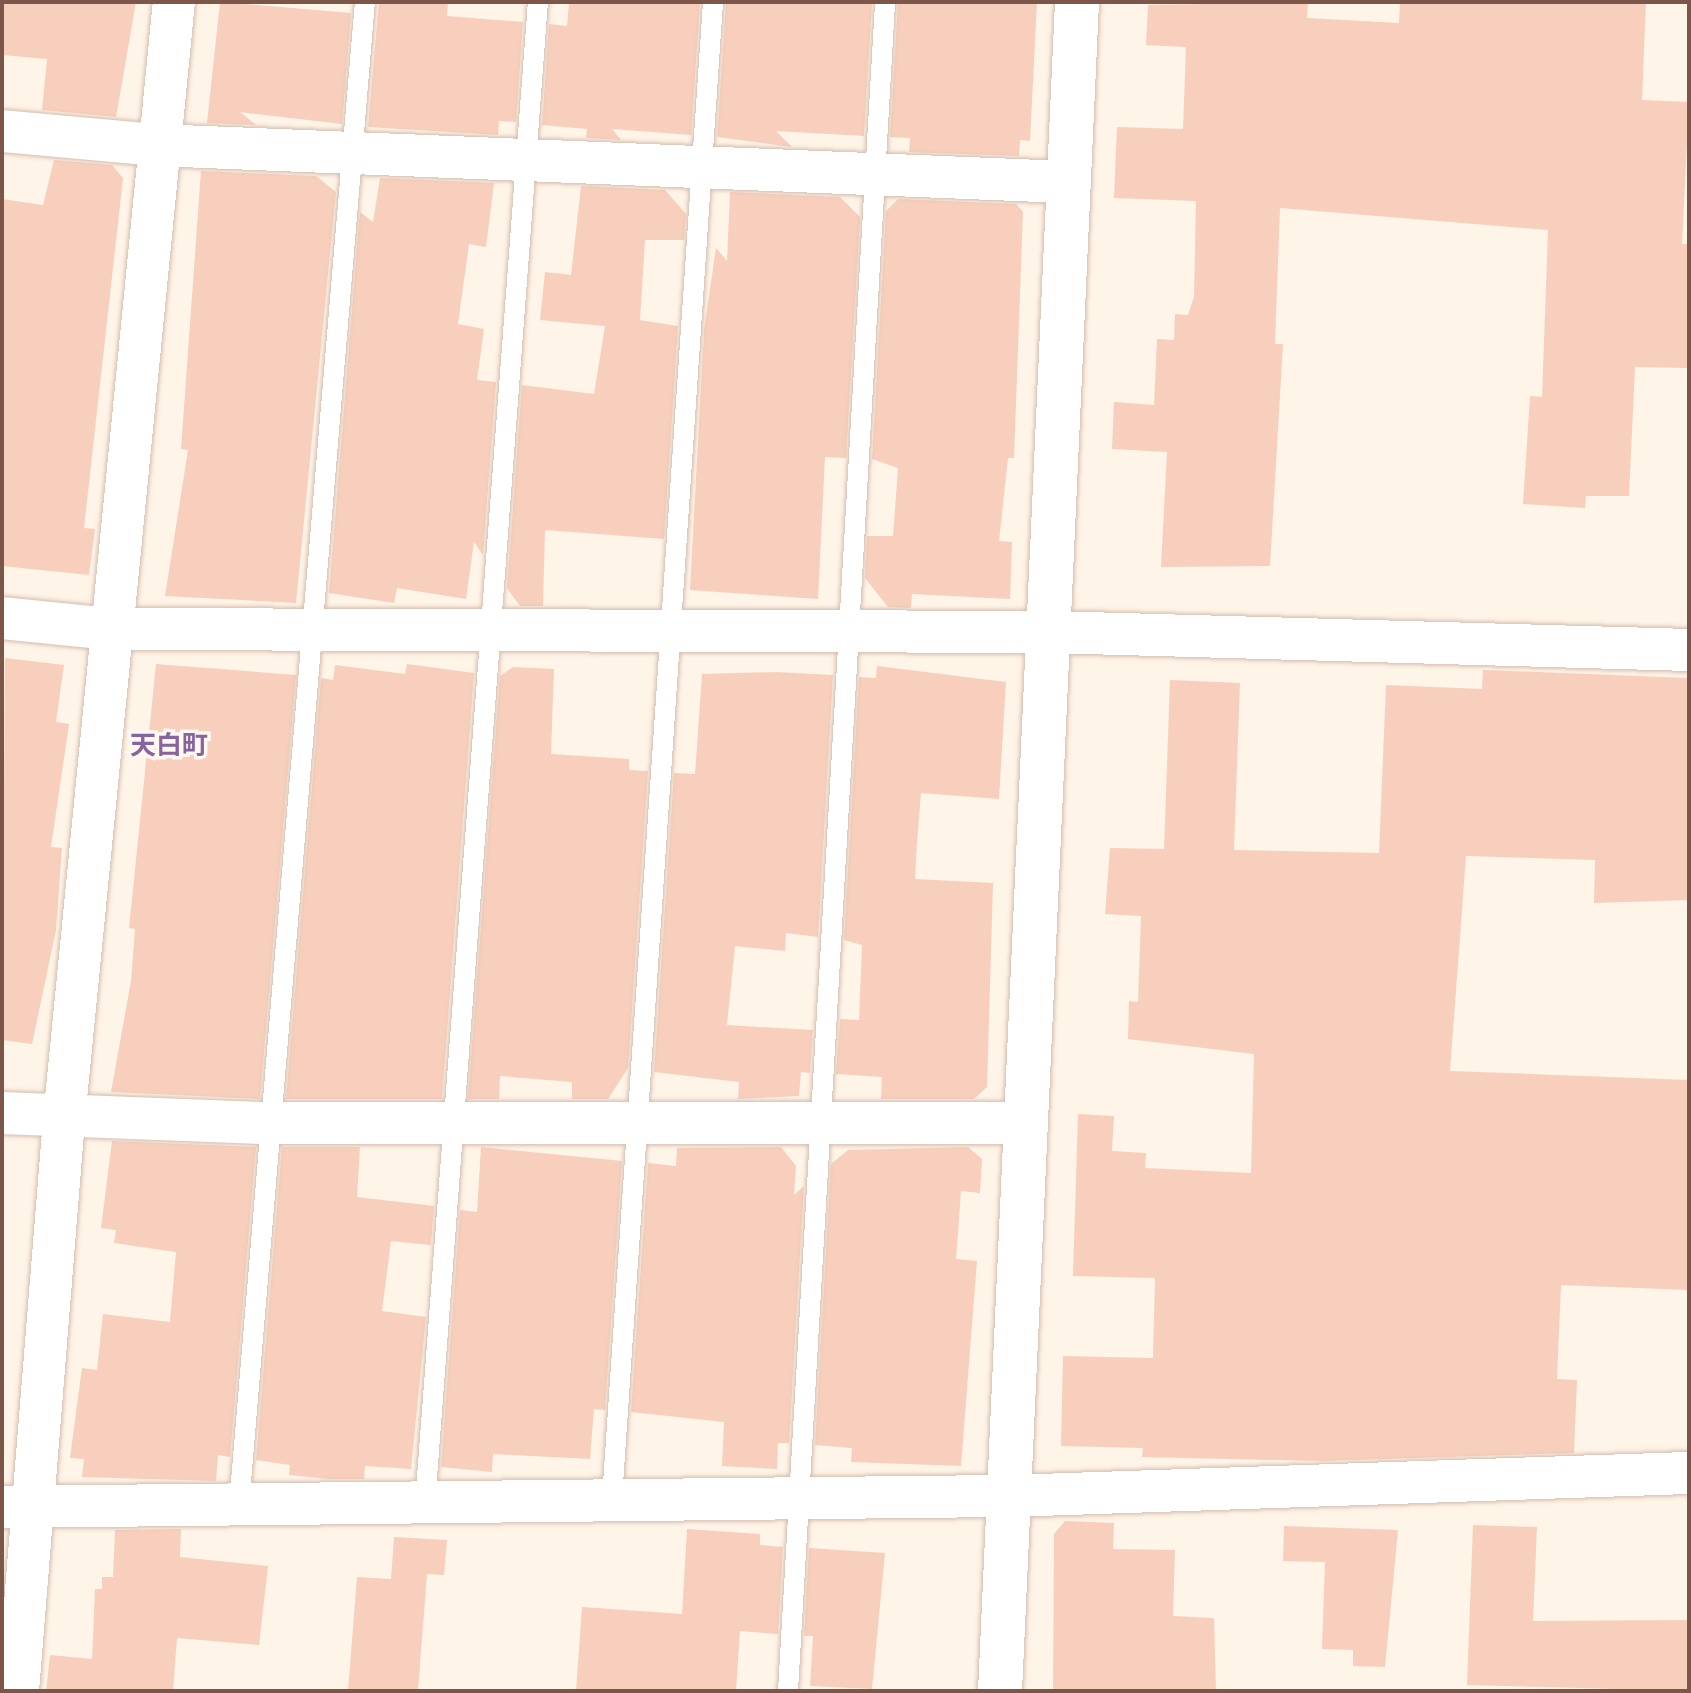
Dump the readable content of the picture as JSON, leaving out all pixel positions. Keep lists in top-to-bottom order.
{
  "districts": ["天白町"]
}
